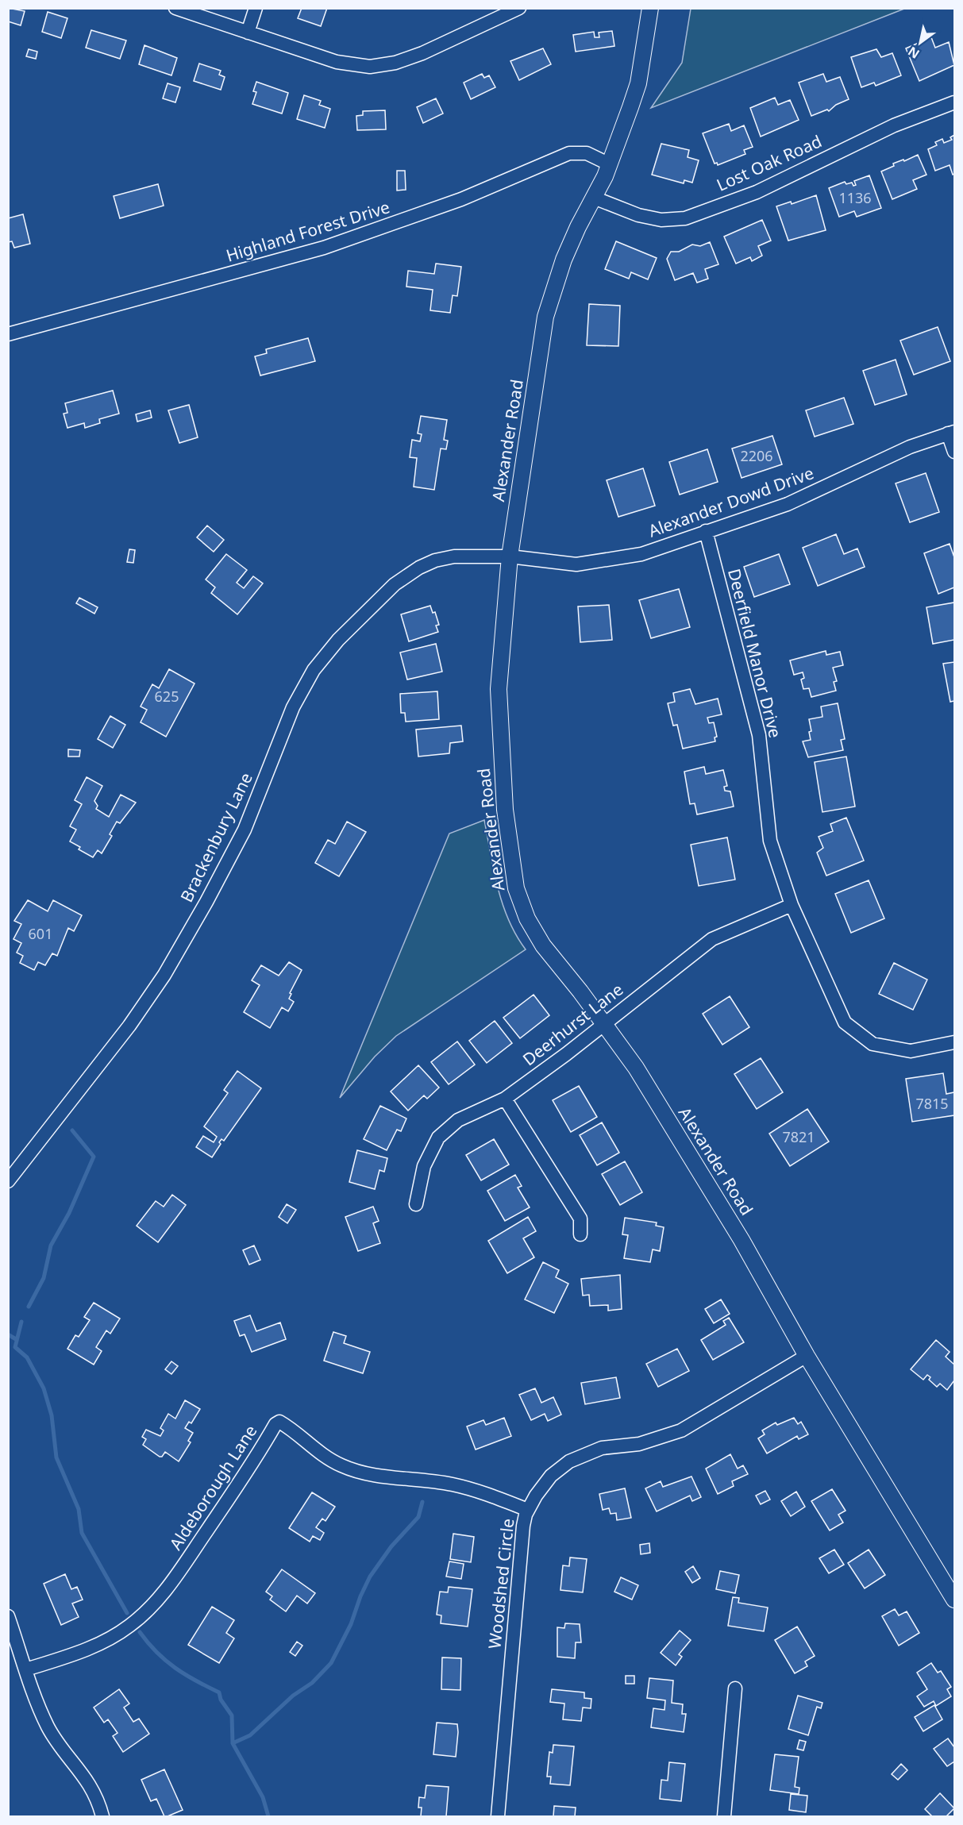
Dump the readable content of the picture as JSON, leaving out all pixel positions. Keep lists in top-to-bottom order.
{
  "streets": {
    "street": [
      "Lost Oak Road",
      "Highland Forest Drive",
      "Alexander Road",
      "Alexander Dowd Drive",
      "Deerfield Manor Drive",
      "Brackenbury Lane",
      "Deerhurst Lane",
      "Aldeborough Lane",
      "Woodshed Circle"
    ]
  },
  "crossings": [
    ["Lost Oak Road", "Alexander Road"],
    ["Highland Forest Drive", "Alexander Road"],
    ["Alexander Road", "Alexander Dowd Drive"],
    ["Alexander Road", "Brackenbury Lane"],
    ["Alexander Road", "Deerhurst Lane"],
    ["Alexander Road", "Woodshed Circle"],
    ["Alexander Dowd Drive", "Deerfield Manor Drive"],
    ["Alexander Dowd Drive", "Brackenbury Lane"],
    ["Deerfield Manor Drive", "Deerhurst Lane"],
    ["Aldeborough Lane", "Woodshed Circle"]
  ],
  "house_numbers": [
    "1136",
    "2206",
    "625",
    "601",
    "7815",
    "7821"
  ],
  "north": "bottom left"
}
